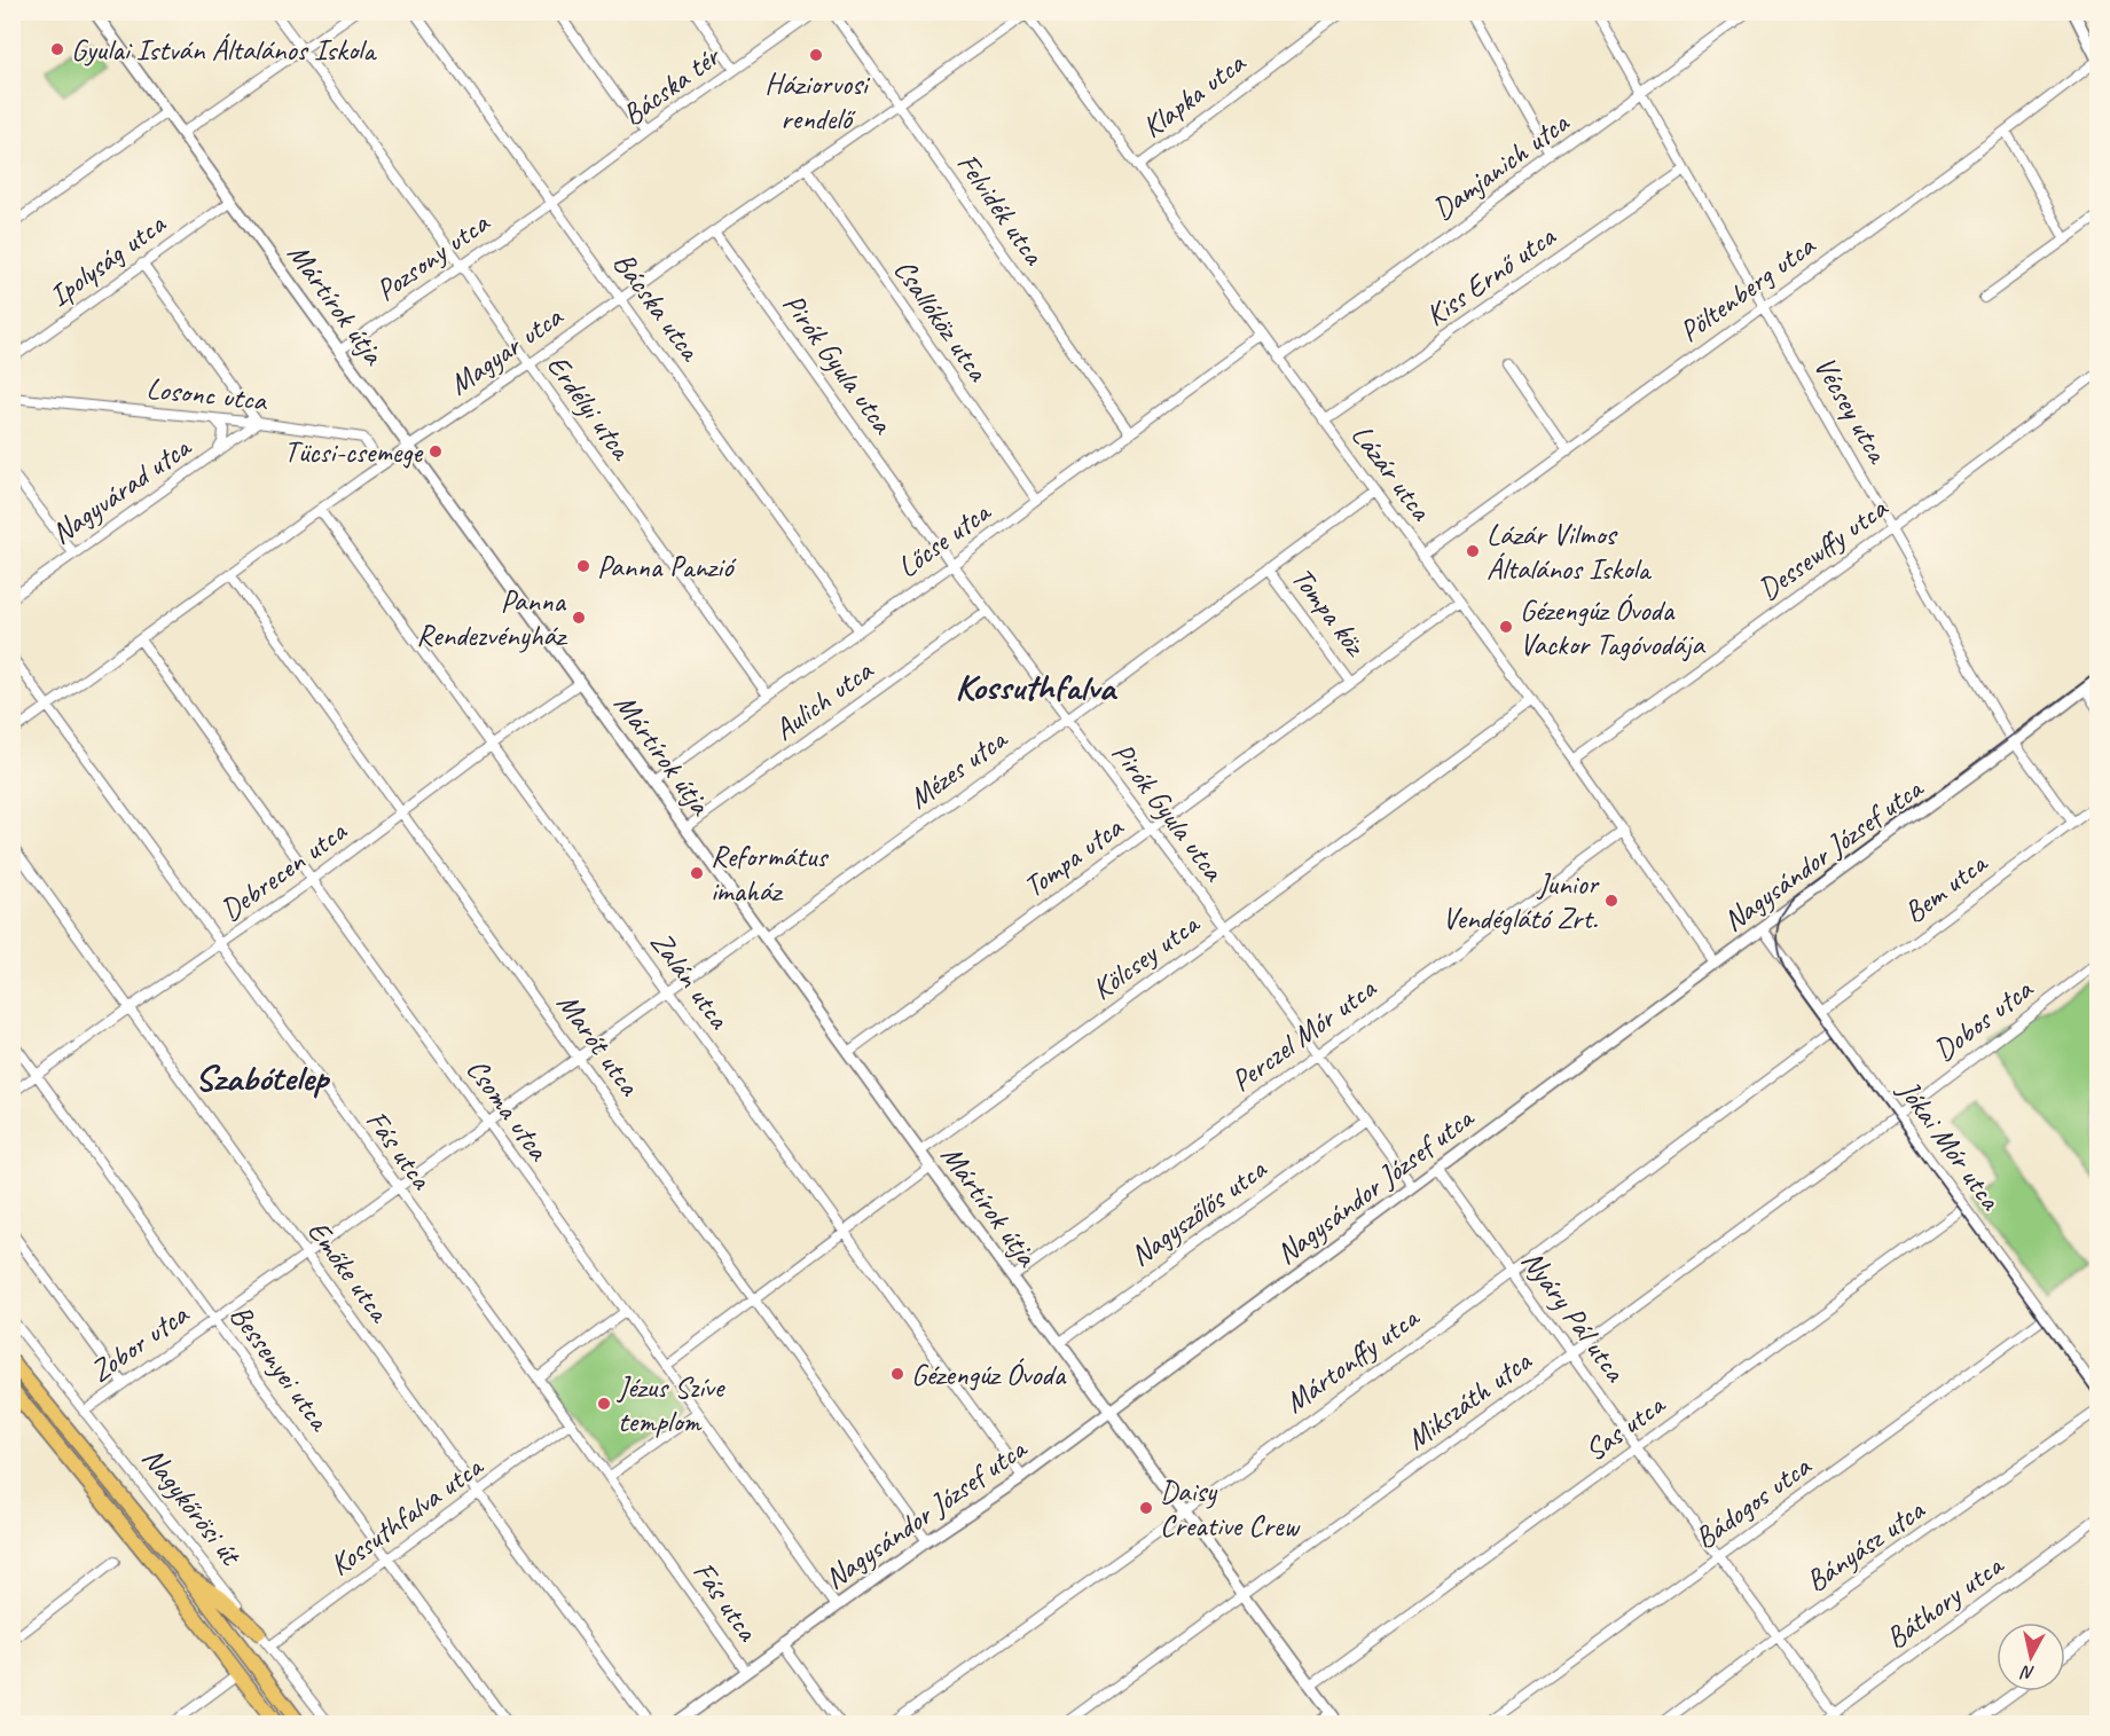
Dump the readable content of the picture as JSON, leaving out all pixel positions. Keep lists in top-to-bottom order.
{
  "streets": {
    "main road": ["Nagykőrösi út"],
    "street": [
      "Bácska tér",
      "Klapka utca",
      "Damjanich utca",
      "Felvidék utca",
      "Pozsony utca",
      "Ipolyság utca",
      "Kiss Ernő utca",
      "Pöltenberg utca",
      "Mártírok útja",
      "Bácska utca",
      "Csallóköz utca",
      "Magyar utca",
      "Pirók Gyula utca",
      "Losonc utca",
      "Erdélyi utca",
      "Vécsey utca",
      "Lázár utca",
      "Nagyvárad utca",
      "Lőcse utca",
      "Dessewffy utca",
      "Tompa köz",
      "Aulich utca",
      "Mézes utca",
      "Nagysándor József utca",
      "Tompa utca",
      "Debrecen utca",
      "Bem utca",
      "Kölcsey utca",
      "Zalán utca",
      "Dobos utca",
      "Perczel Mór utca",
      "Marót utca",
      "Csoma utca",
      "Jókai Mór utca",
      "Fás utca",
      "Nagyszőlős utca",
      "Emőke utca",
      "Nyáry Pál utca",
      "Zobor utca",
      "Mártonffy utca",
      "Bessenyei utca",
      "Mikszáth utca",
      "Sas utca",
      "Bádogos utca",
      "Kossuthfalva utca",
      "Bányász utca",
      "Báthory utca"
    ]
  },
  "crossings": [
    ["Bácska tér", "Pozsony utca"],
    ["Bácska tér", "Bácska utca"],
    ["Klapka utca", "Lázár utca"],
    ["Damjanich utca", "Vécsey utca"],
    ["Damjanich utca", "Lázár utca"],
    ["Felvidék utca", "Magyar utca"],
    ["Felvidék utca", "Lőcse utca"],
    ["Pozsony utca", "Mártírok útja"],
    ["Pozsony utca", "Bácska utca"],
    ["Pozsony utca", "Erdélyi utca"],
    ["Ipolyság utca", "Mártírok útja"],
    ["Kiss Ernő utca", "Vécsey utca"],
    ["Kiss Ernő utca", "Lázár utca"],
    ["Pöltenberg utca", "Vécsey utca"],
    ["Pöltenberg utca", "Lázár utca"],
    ["Mártírok útja", "Magyar utca"],
    ["Mártírok útja", "Lőcse utca"],
    ["Mártírok útja", "Aulich utca"],
    ["Mártírok útja", "Mézes utca"],
    ["Mártírok útja", "Nagysándor József utca"],
    ["Mártírok útja", "Tompa utca"],
    ["Mártírok útja", "Debrecen utca"],
    ["Mártírok útja", "Kölcsey utca"],
    ["Mártírok útja", "Perczel Mór utca"],
    ["Mártírok útja", "Nagyszőlős utca"],
    ["Mártírok útja", "Zobor utca"],
    ["Mártírok útja", "Mártonffy utca"],
    ["Mártírok útja", "Mikszáth utca"],
    ["Mártírok útja", "Sas utca"],
    ["Bácska utca", "Magyar utca"],
    ["Bácska utca", "Lőcse utca"],
    ["Csallóköz utca", "Magyar utca"],
    ["Csallóköz utca", "Lőcse utca"],
    ["Magyar utca", "Pirók Gyula utca"],
    ["Magyar utca", "Losonc utca"],
    ["Magyar utca", "Erdélyi utca"],
    ["Magyar utca", "Lázár utca"],
    ["Magyar utca", "Zalán utca"],
    ["Magyar utca", "Marót utca"],
    ["Magyar utca", "Csoma utca"],
    ["Magyar utca", "Fás utca"],
    ["Pirók Gyula utca", "Lőcse utca"],
    ["Pirók Gyula utca", "Aulich utca"],
    ["Pirók Gyula utca", "Mézes utca"],
    ["Pirók Gyula utca", "Nagysándor József utca"],
    ["Pirók Gyula utca", "Tompa utca"],
    ["Pirók Gyula utca", "Kölcsey utca"],
    ["Pirók Gyula utca", "Perczel Mór utca"],
    ["Pirók Gyula utca", "Nagyszőlős utca"],
    ["Losonc utca", "Nagyvárad utca"],
    ["Erdélyi utca", "Lőcse utca"],
    ["Vécsey utca", "Dessewffy utca"],
    ["Vécsey utca", "Nagysándor József utca"],
    ["Vécsey utca", "Bem utca"],
    ["Lázár utca", "Lőcse utca"],
    ["Lázár utca", "Dessewffy utca"],
    ["Lázár utca", "Mézes utca"],
    ["Lázár utca", "Nagysándor József utca"],
    ["Lázár utca", "Tompa utca"],
    ["Lázár utca", "Kölcsey utca"],
    ["Lázár utca", "Perczel Mór utca"],
    ["Tompa köz", "Mézes utca"],
    ["Tompa köz", "Tompa utca"],
    ["Nagysándor József utca", "Zalán utca"],
    ["Nagysándor József utca", "Marót utca"],
    ["Nagysándor József utca", "Csoma utca"],
    ["Nagysándor József utca", "Jókai Mór utca"],
    ["Nagysándor József utca", "Fás utca"],
    ["Nagysándor József utca", "Nyáry Pál utca"],
    ["Debrecen utca", "Zalán utca"],
    ["Debrecen utca", "Marót utca"],
    ["Debrecen utca", "Csoma utca"],
    ["Debrecen utca", "Fás utca"],
    ["Debrecen utca", "Emőke utca"],
    ["Debrecen utca", "Bessenyei utca"],
    ["Bem utca", "Jókai Mór utca"],
    ["Zalán utca", "Zobor utca"],
    ["Dobos utca", "Jókai Mór utca"],
    ["Dobos utca", "Mikszáth utca"],
    ["Marót utca", "Zobor utca"],
    ["Csoma utca", "Zobor utca"],
    ["Jókai Mór utca", "Mártonffy utca"],
    ["Jókai Mór utca", "Mikszáth utca"],
    ["Jókai Mór utca", "Sas utca"],
    ["Jókai Mór utca", "Bádogos utca"],
    ["Fás utca", "Zobor utca"],
    ["Fás utca", "Kossuthfalva utca"],
    ["Emőke utca", "Zobor utca"],
    ["Emőke utca", "Kossuthfalva utca"],
    ["Nyáry Pál utca", "Mártonffy utca"],
    ["Nyáry Pál utca", "Mikszáth utca"],
    ["Nyáry Pál utca", "Sas utca"],
    ["Nyáry Pál utca", "Bádogos utca"],
    ["Nyáry Pál utca", "Bányász utca"],
    ["Nyáry Pál utca", "Báthory utca"],
    ["Zobor utca", "Bessenyei utca"],
    ["Zobor utca", "Nagykőrösi út"],
    ["Bessenyei utca", "Kossuthfalva utca"],
    ["Nagykőrösi út", "Kossuthfalva utca"]
  ],
  "districts": ["Kossuthfalva", "Szabótelep"],
  "places": [
    "Gyulai István Általános Iskola",
    "Háziorvosi rendelő",
    "Tücsi-csemege",
    "Lázár Vilmos Általános Iskola",
    "Panna Panzió",
    "Panna Rendezvényház",
    "Gézengúz Óvoda Vackor Tagóvodája",
    "Református imaház",
    "Junior Vendéglátó Zrt.",
    "Gézengúz Óvoda",
    "Jézus Szíve templom",
    "Daisy Creative Crew"
  ],
  "north": "bottom"
}
